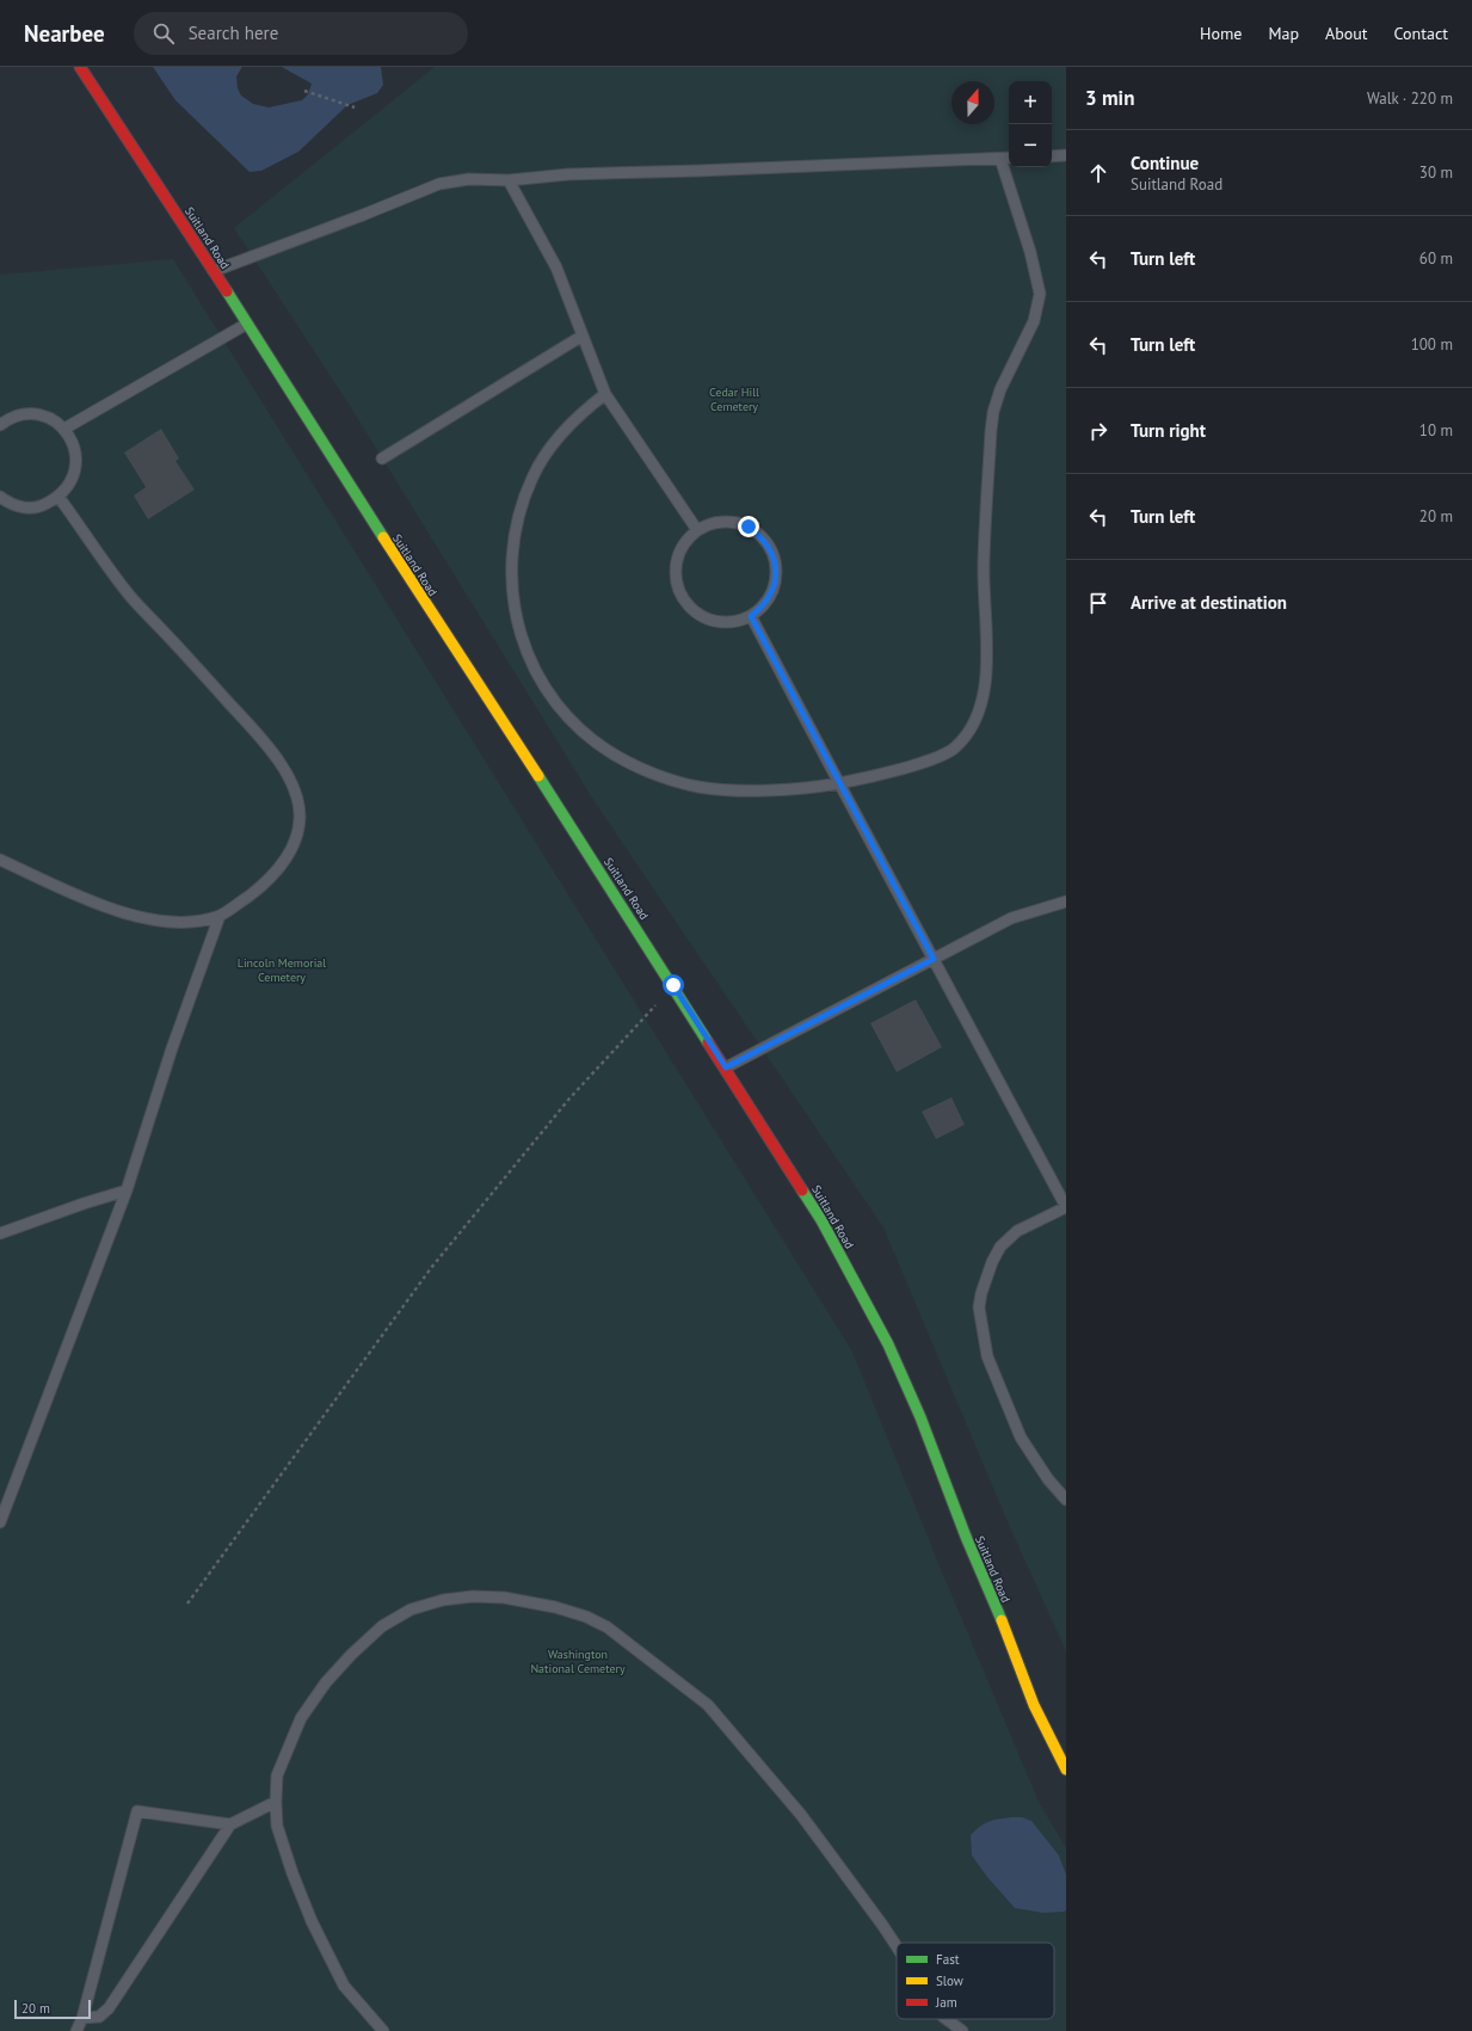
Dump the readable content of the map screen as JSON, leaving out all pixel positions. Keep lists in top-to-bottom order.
{
  "streets": {
    "main road": ["Suitland Road"]
  },
  "parks": ["Cedar Hill Cemetery", "Lincoln Memorial Cemetery", "Washington National Cemetery"],
  "legend": ["Fast", "Slow", "Jam"],
  "scale_bar": "20 m",
  "north": "top",
  "page": {
    "header": "Nearbee",
    "search": "Search here",
    "nav": [
      "Home",
      "Map",
      "About",
      "Contact"
    ],
    "heading": ["3 min", "Walk · 220 m"],
    "map_buttons": ["+", "−"],
    "list": [
      ["Continue", "Suitland Road", "30 m"],
      ["Turn left", "60 m"],
      ["Turn left", "100 m"],
      ["Turn right", "10 m"],
      ["Turn left", "20 m"],
      "Arrive at destination"
    ],
    "scale": "20 m"
  }
}
